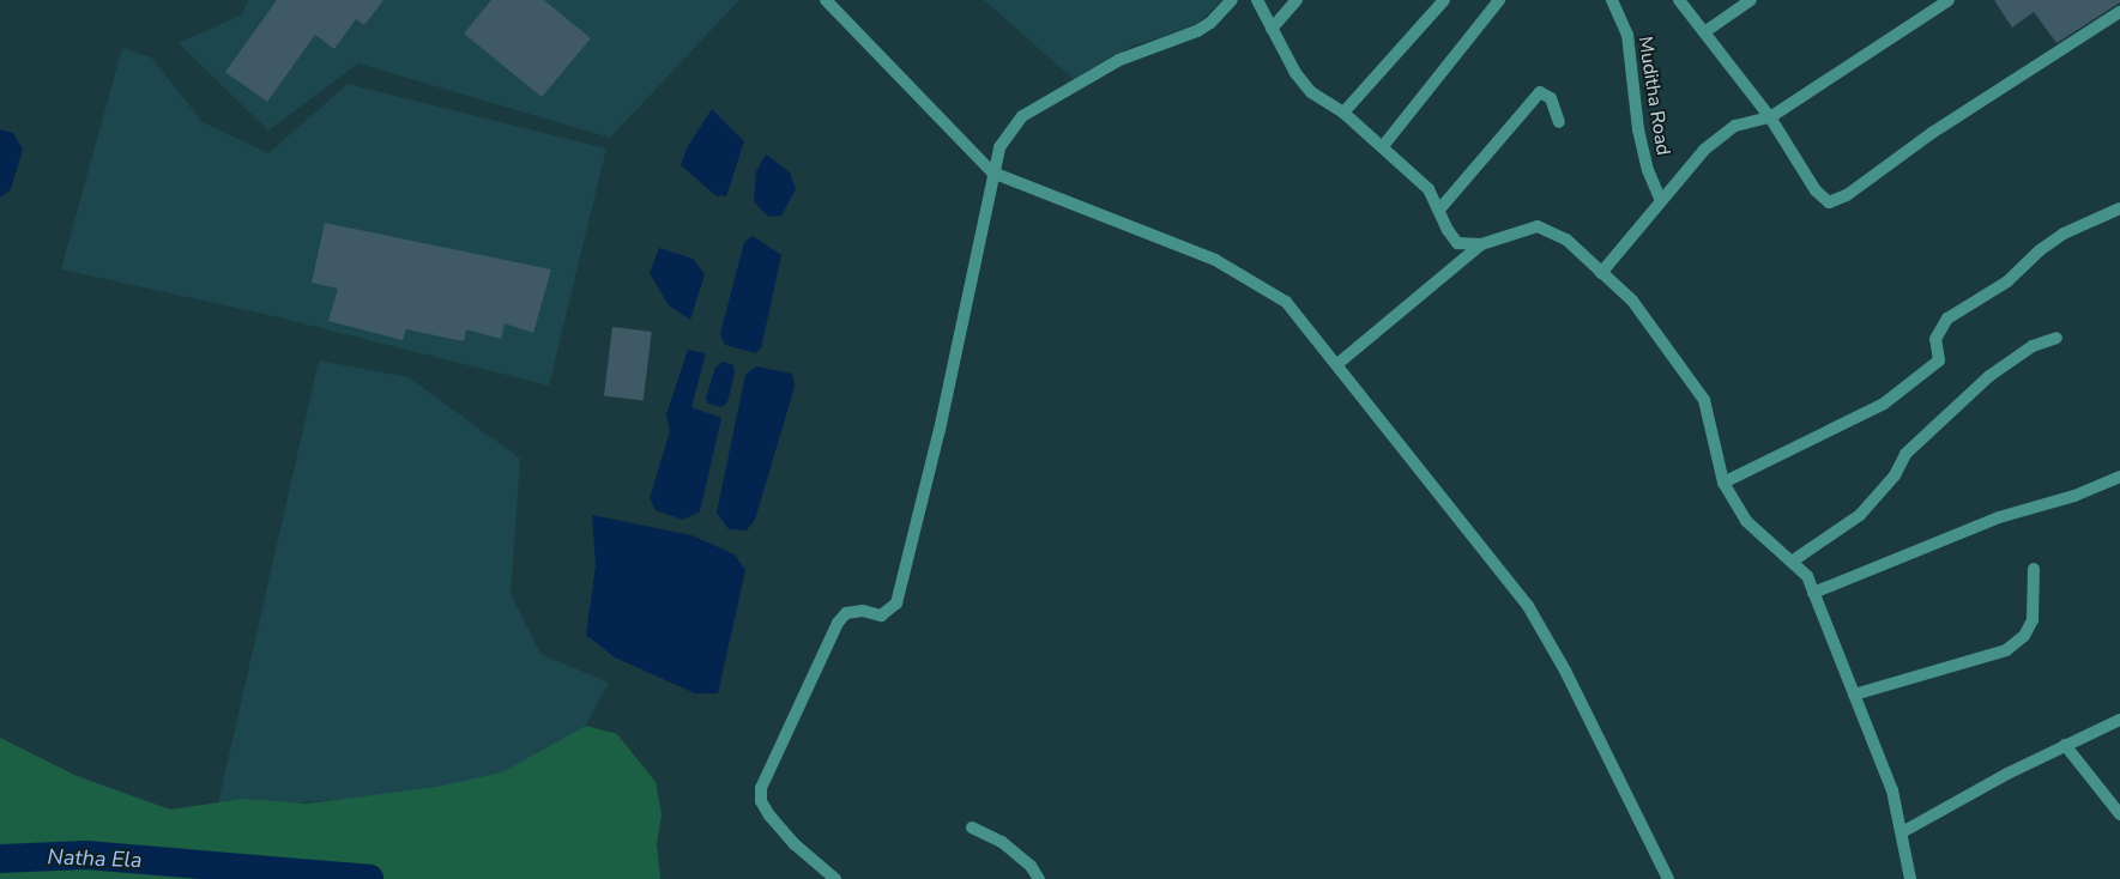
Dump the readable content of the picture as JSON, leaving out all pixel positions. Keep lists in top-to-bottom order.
{
  "streets": {
    "street": ["Muditha Road"]
  },
  "water": ["Natha Ela"]
}
